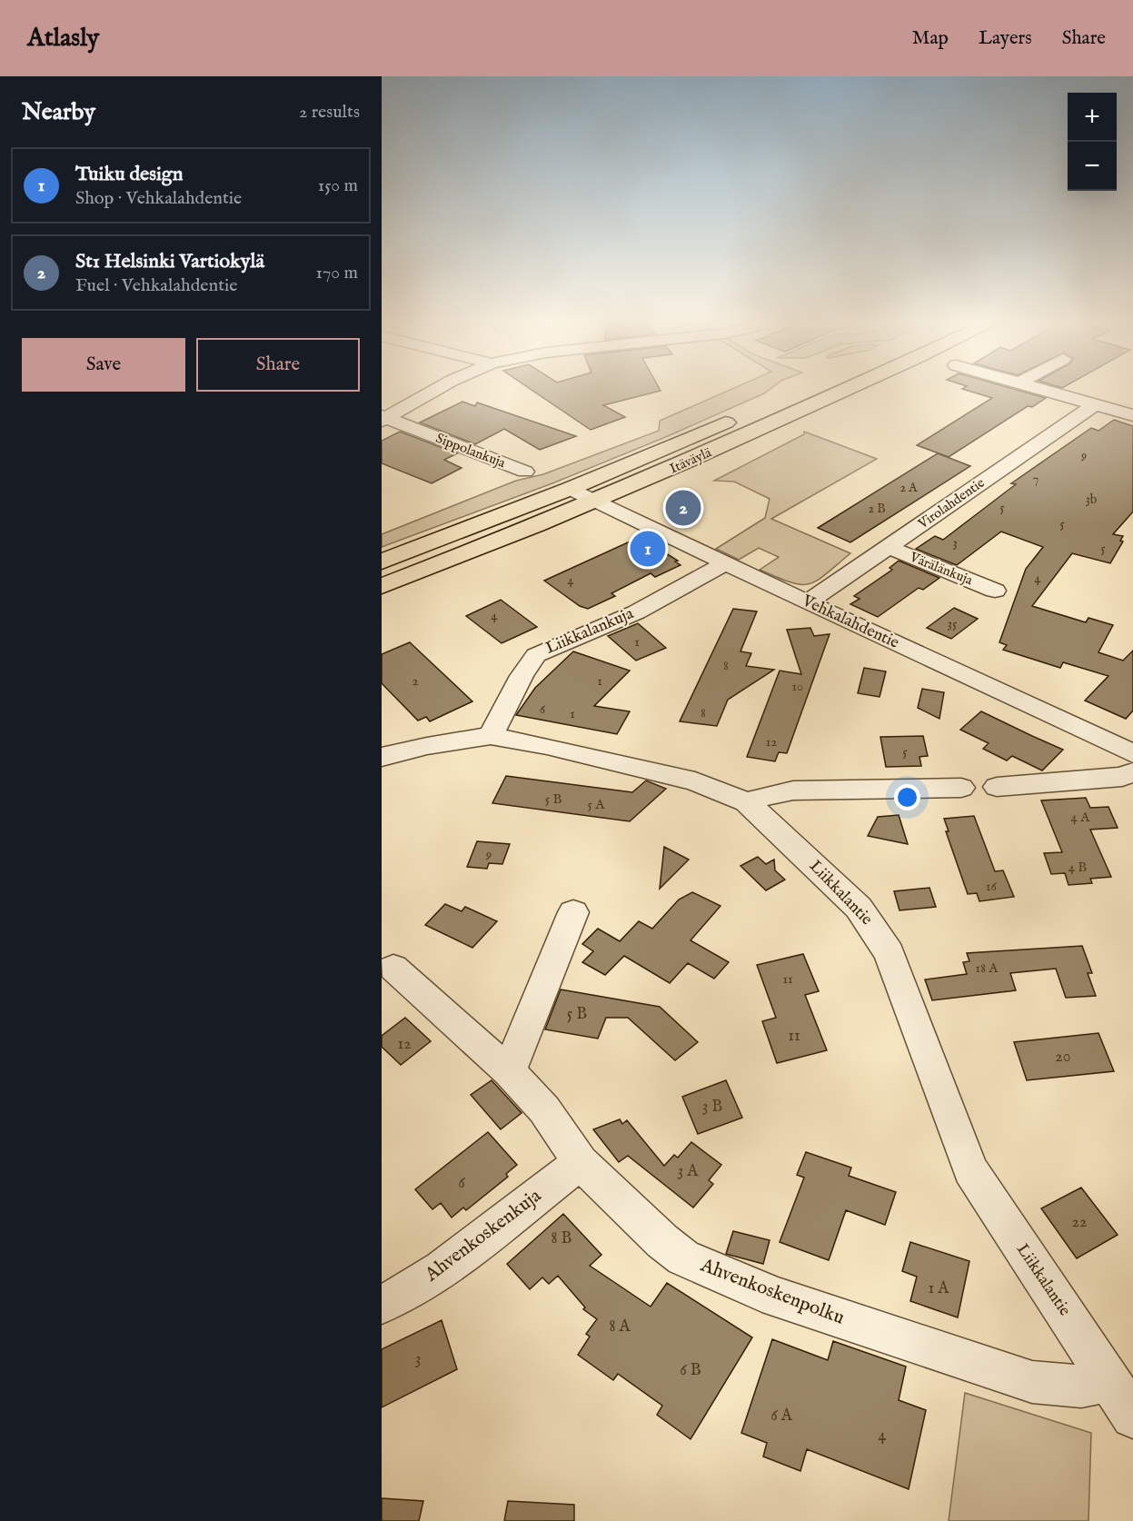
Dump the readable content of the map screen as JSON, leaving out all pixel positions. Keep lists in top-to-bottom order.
{
  "streets": {
    "main road": ["Itäväylä"],
    "street": [
      "Sippolankuja",
      "Virolahdentie",
      "Värälänkuja",
      "Vehkalahdentie",
      "Liikkalankuja",
      "Liikkalantie",
      "Ahvenkoskenkuja",
      "Ahvenkoskenpolku"
    ]
  },
  "crossings": [
    ["Itäväylä", "Vehkalahdentie"],
    ["Virolahdentie", "Värälänkuja"],
    ["Virolahdentie", "Vehkalahdentie"],
    ["Vehkalahdentie", "Liikkalankuja"],
    ["Liikkalankuja", "Liikkalantie"],
    ["Liikkalantie", "Ahvenkoskenpolku"],
    ["Ahvenkoskenkuja", "Ahvenkoskenpolku"]
  ],
  "house_numbers": [
    "9",
    "7",
    "2 A",
    "3b",
    "5",
    "2 B",
    "5",
    "3",
    "5",
    "4",
    "4",
    "4",
    "35",
    "1",
    "8",
    "2",
    "1",
    "10",
    "6",
    "8",
    "1",
    "12",
    "5",
    "5 B",
    "5 A",
    "4 A",
    "9",
    "4 B",
    "16",
    "18 A",
    "11",
    "5 B",
    "11",
    "12",
    "20",
    "3 B",
    "3 A",
    "6",
    "22",
    "8 B",
    "1 A",
    "8 A",
    "3",
    "6 B",
    "6 A",
    "4"
  ],
  "page": {
    "header": "Atlasly",
    "nav": ["Map", "Layers", "Share"],
    "heading": ["Nearby", "2 results"],
    "map_buttons": ["+", "−"],
    "list": [
      {
        "mark": "1",
        "name": "Tuiku design",
        "note": "Shop · Vehkalahdentie",
        "value": "150 m"
      },
      {
        "mark": "2",
        "name": "St1 Helsinki Vartiokylä",
        "note": "Fuel · Vehkalahdentie",
        "value": "170 m"
      }
    ],
    "buttons": ["Save", "Share"],
    "pins": ["2", "1"]
  }
}
